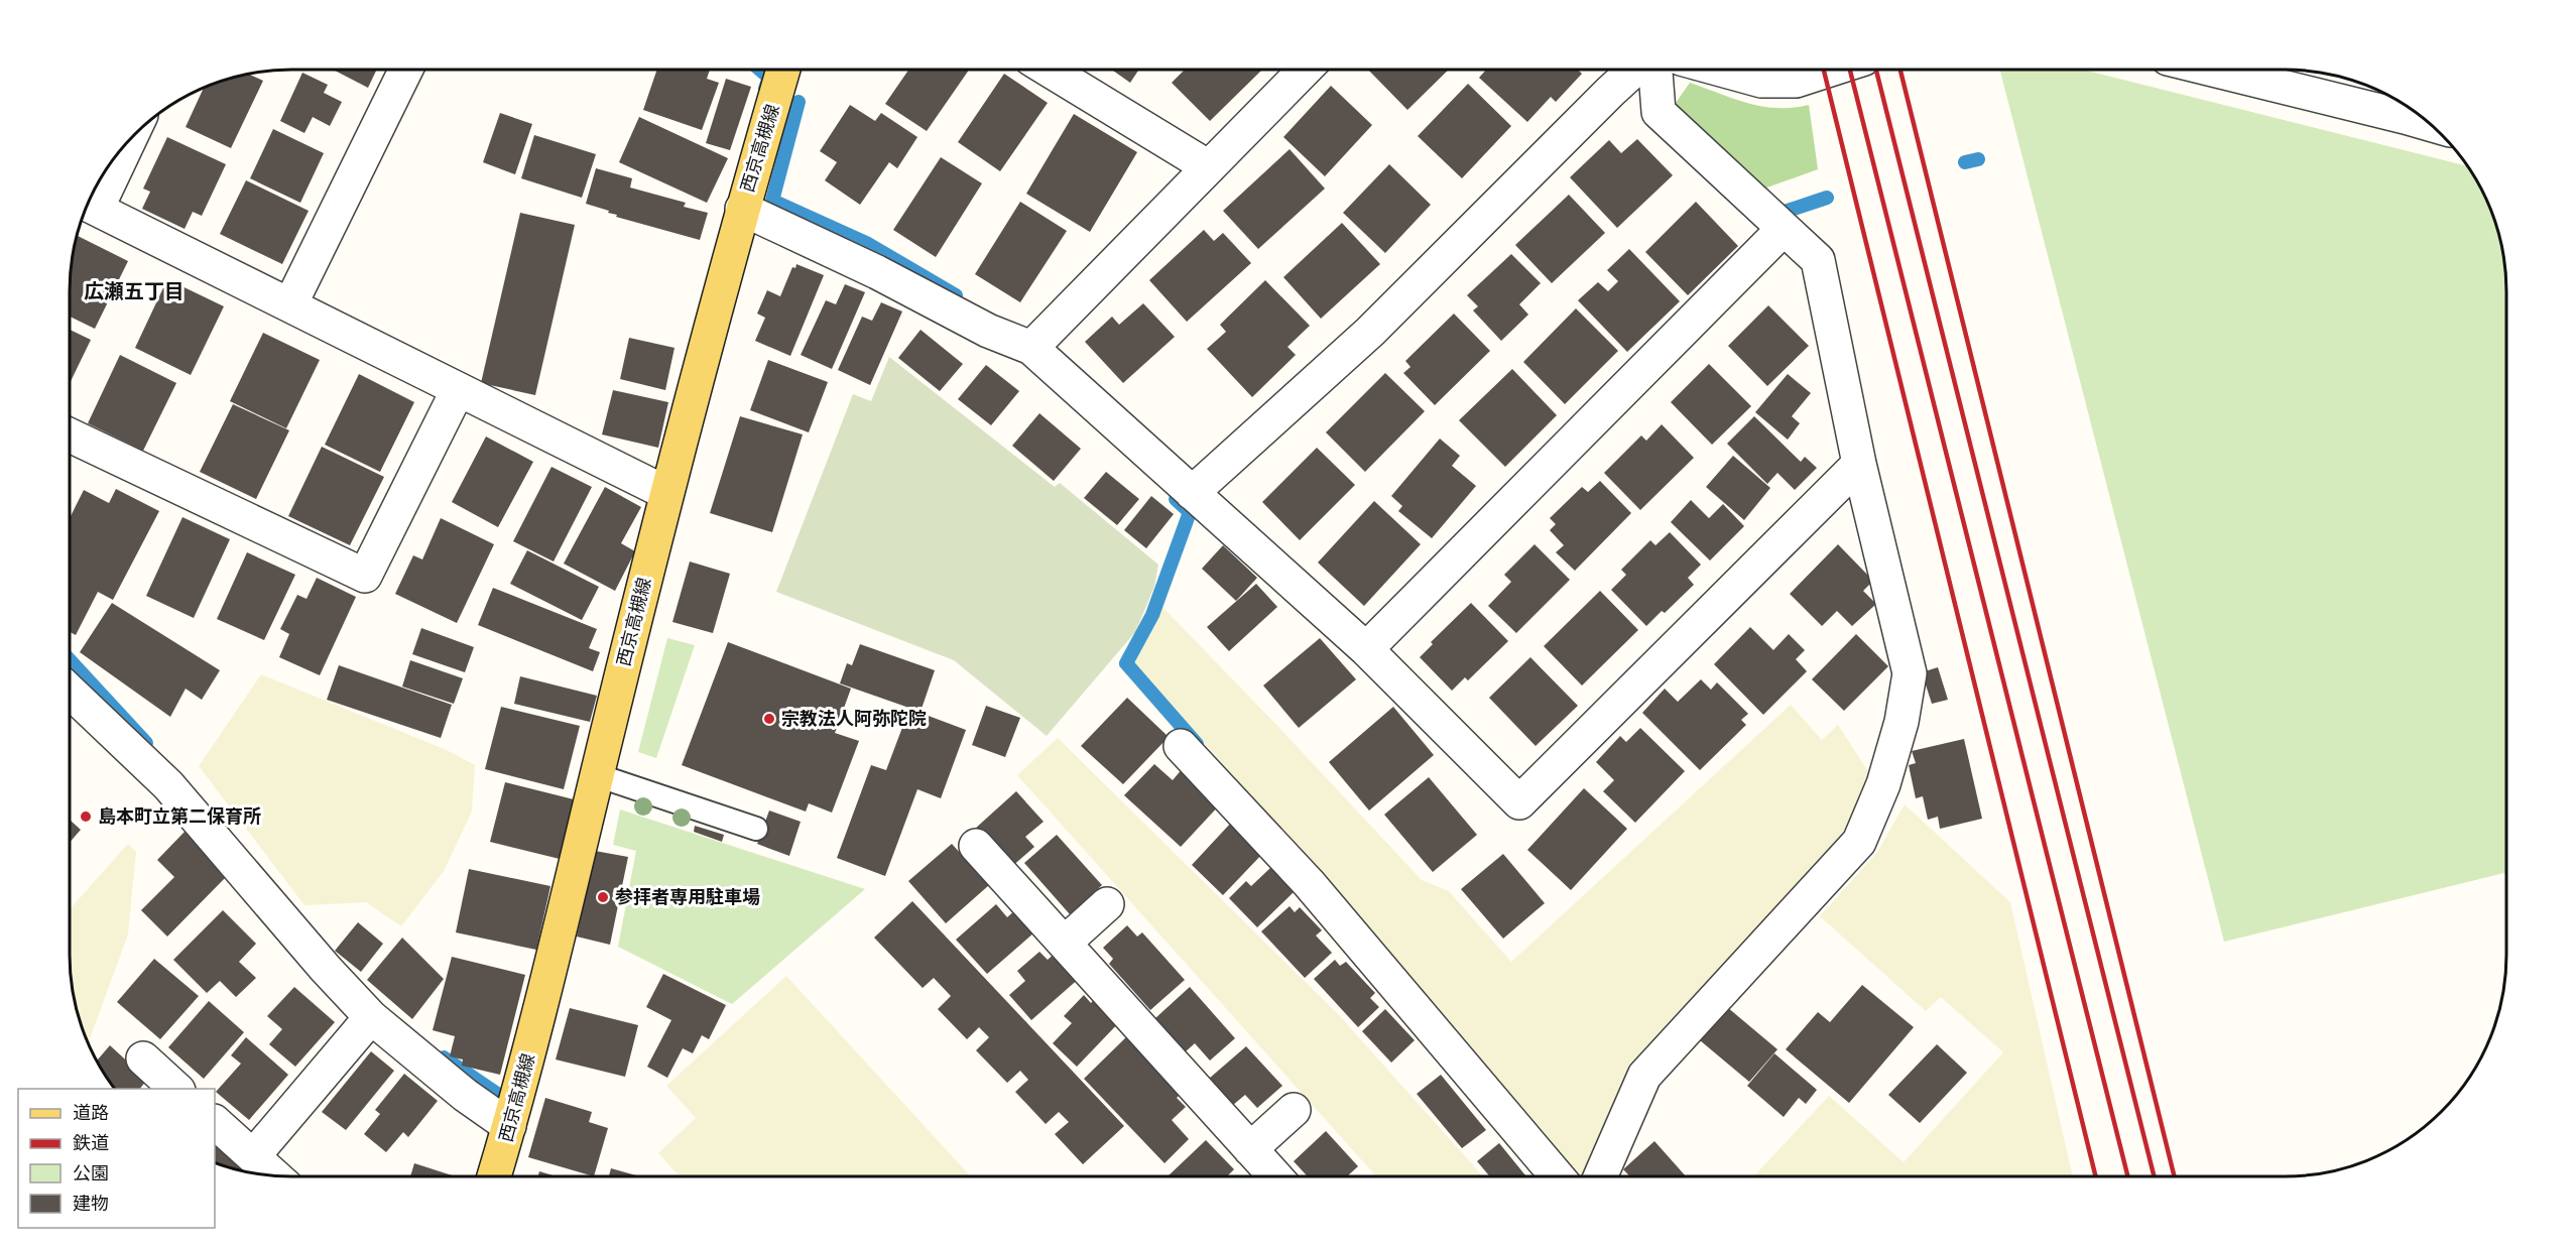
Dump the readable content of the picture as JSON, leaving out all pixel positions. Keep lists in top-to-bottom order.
{
  "streets": {
    "main road": ["西京高槻線"]
  },
  "districts": ["広瀬五丁目"],
  "places": ["宗教法人阿弥陀院", "島本町立第二保育所", "参拝者専用駐車場"],
  "legend": [
    "道路",
    "鉄道",
    "公園",
    "建物"
  ]
}
